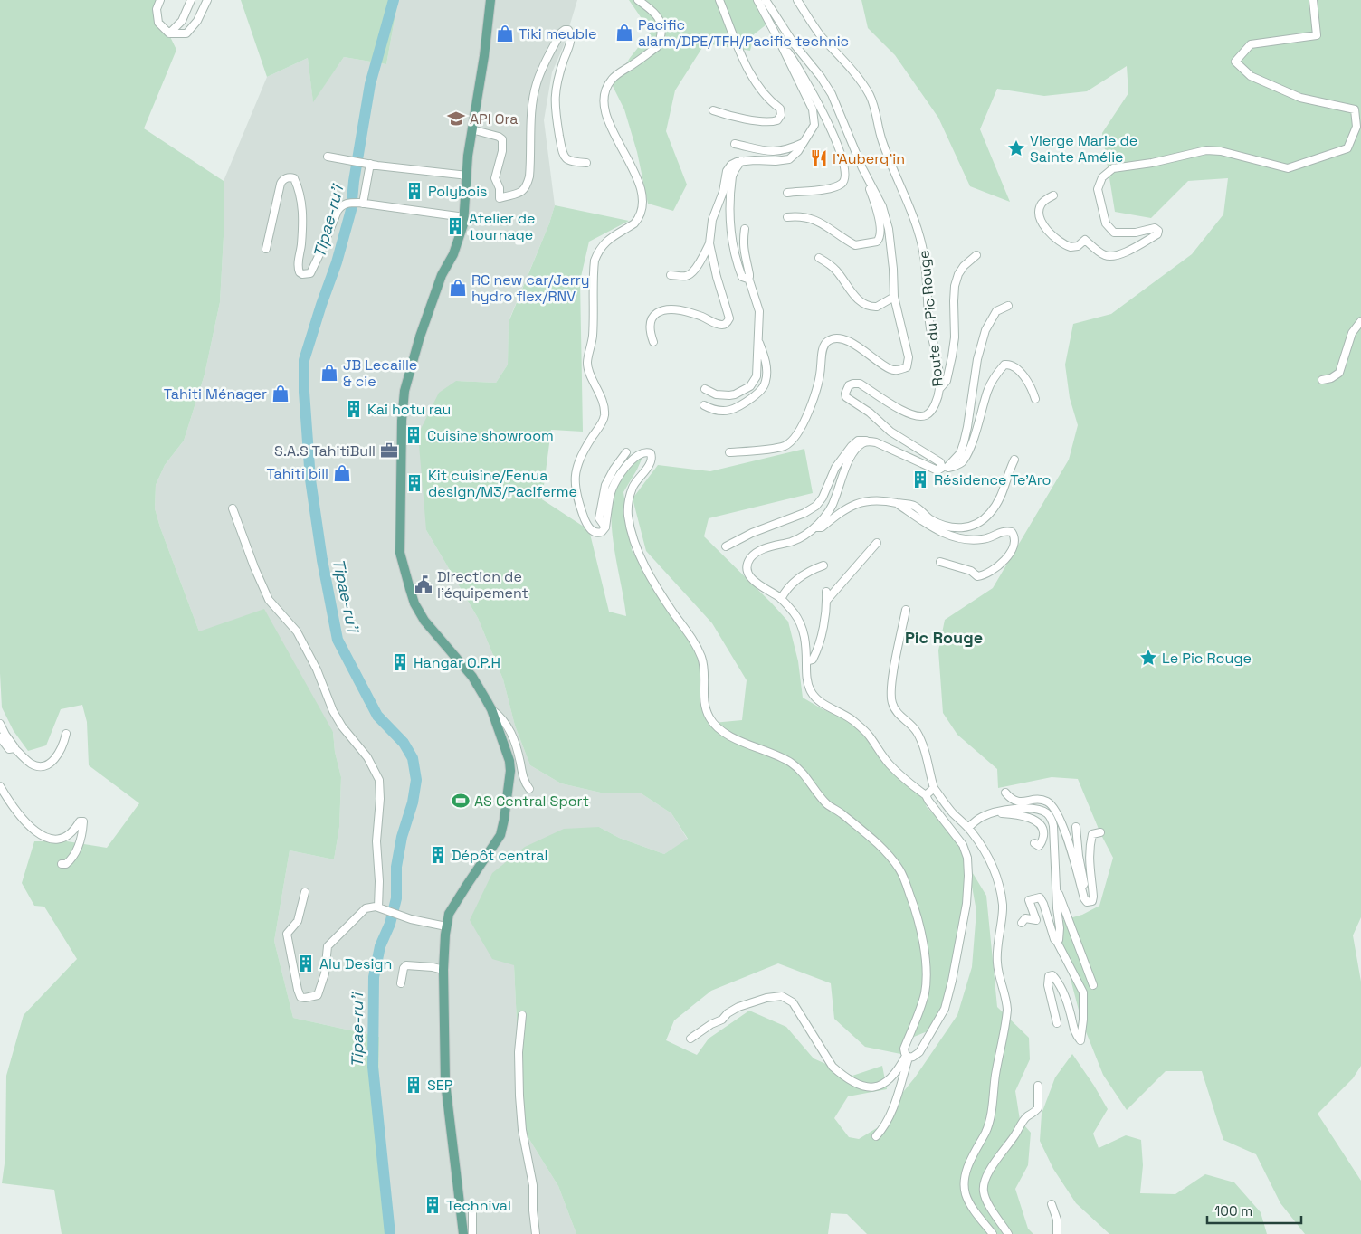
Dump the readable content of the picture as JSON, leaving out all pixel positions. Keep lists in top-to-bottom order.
{
  "streets": {
    "street": ["Route du Pic Rouge"]
  },
  "districts": ["Pic Rouge"],
  "water": ["Tipae-ru’i"],
  "places": {
    "shop": [
      "Pacific alarm/DPE/TFH/Pacific technic",
      "Tiki meuble",
      "RC new car/Jerry hydro flex/RNV",
      "JB Lecaille & cie",
      "Tahiti Ménager",
      "Tahiti bill"
    ],
    "school or university": ["API Ora"],
    "place": ["Vierge Marie de Sainte Amélie", "Le Pic Rouge"],
    "restaurant": ["l'Auberg'in"],
    "building": [
      "Polybois",
      "Atelier de tournage",
      "Kai hotu rau",
      "Cuisine showroom",
      "Résidence Te'Aro",
      "Kit cuisine/Fenua design/M3/Paciferme",
      "Hangar O.P.H",
      "Dépôt central",
      "Alu Design",
      "SEP",
      "Technival"
    ],
    "office": ["S.A.S TahitiBull"],
    "public building": ["Direction de l'équipement"],
    "sports": ["AS Central Sport"]
  },
  "scale_bar": "100 m"
}
